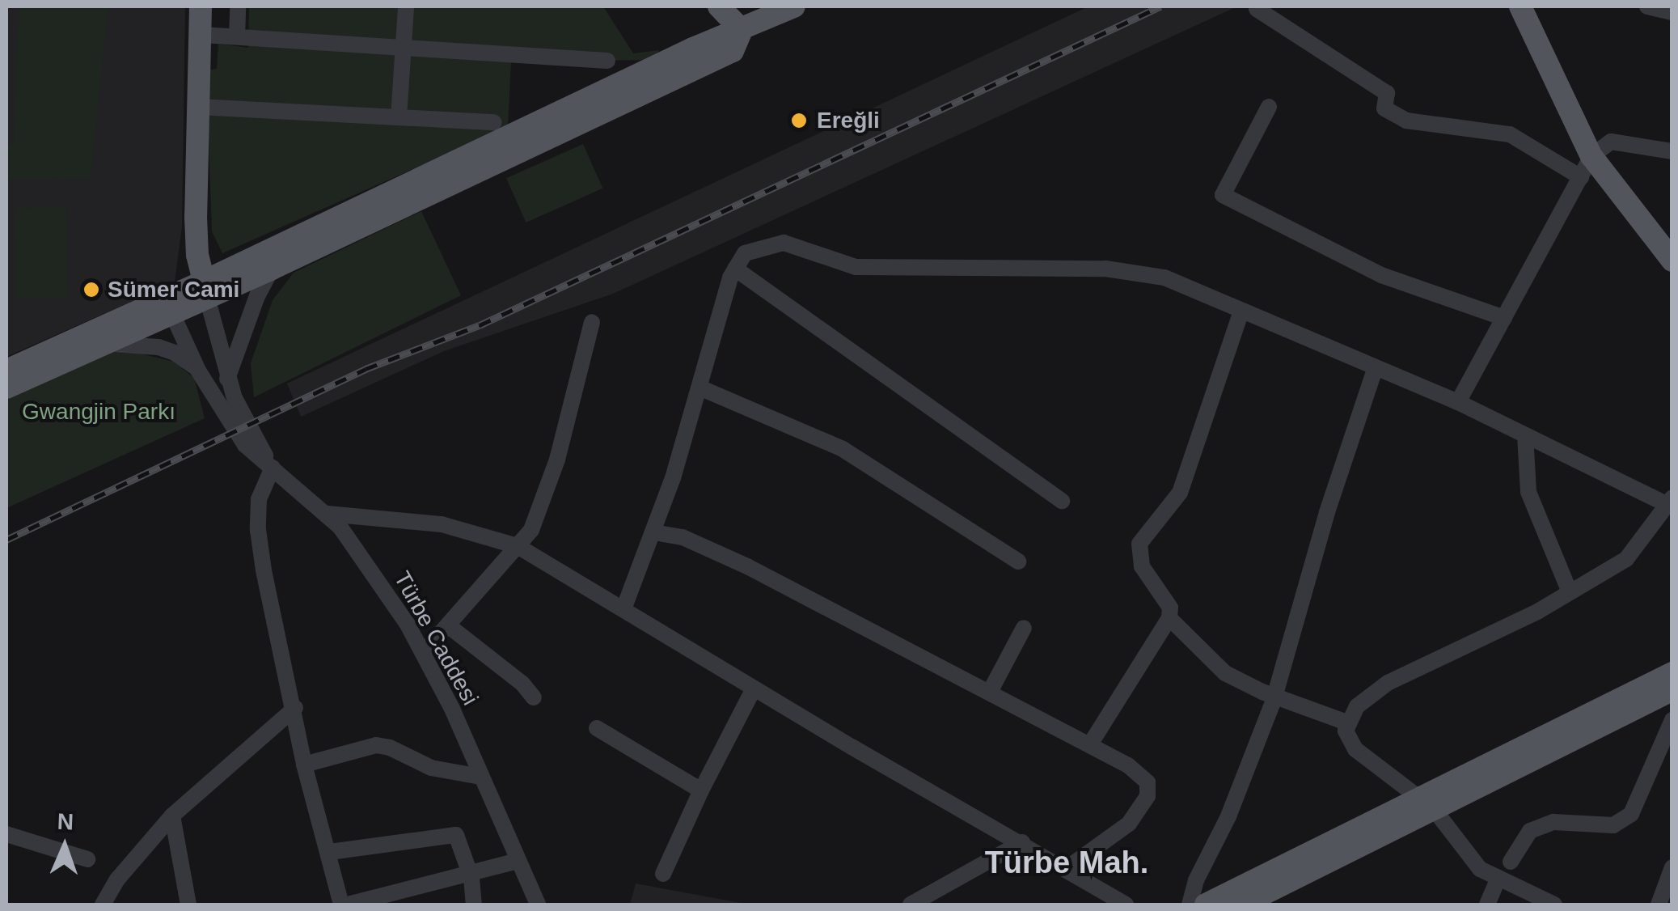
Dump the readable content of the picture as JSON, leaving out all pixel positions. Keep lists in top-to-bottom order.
{
  "streets": {
    "street": ["Türbe Caddesi"]
  },
  "districts": ["Türbe Mah."],
  "parks": ["Gwangjin Parkı"],
  "places": ["Ereğli", "Sümer Cami"],
  "north": "top"
}
